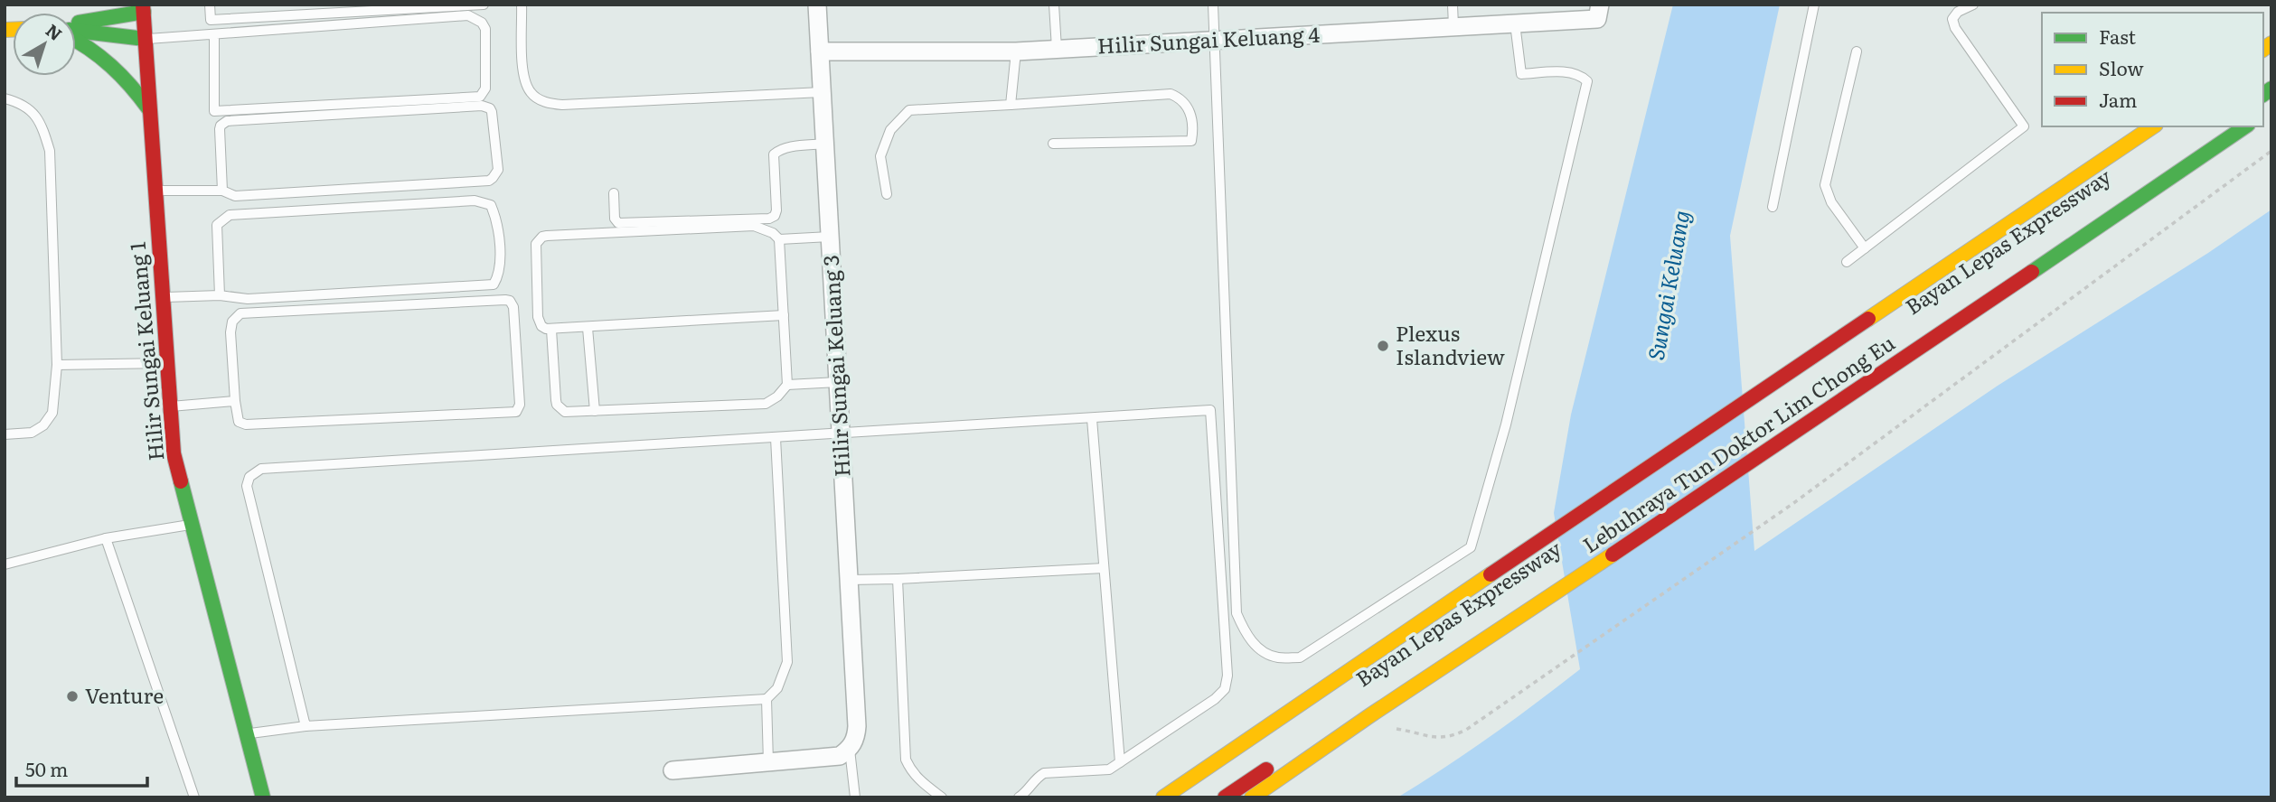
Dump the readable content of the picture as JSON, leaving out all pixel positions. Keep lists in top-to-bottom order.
{
  "streets": {
    "main road": ["Bayan Lepas Expressway", "Hilir Sungai Keluang 1", "Lebuhraya Tun Doktor Lim Chong Eu"],
    "street": ["Hilir Sungai Keluang 4", "Hilir Sungai Keluang 3"]
  },
  "crossings": [
    ["Hilir Sungai Keluang 4", "Hilir Sungai Keluang 3"],
    ["Bayan Lepas Expressway", "Lebuhraya Tun Doktor Lim Chong Eu"]
  ],
  "water": ["Sungai Keluang"],
  "places": ["Plexus Islandview", "Venture"],
  "legend": ["Fast", "Slow", "Jam"],
  "scale_bar": "50 m",
  "north": "top right"
}
